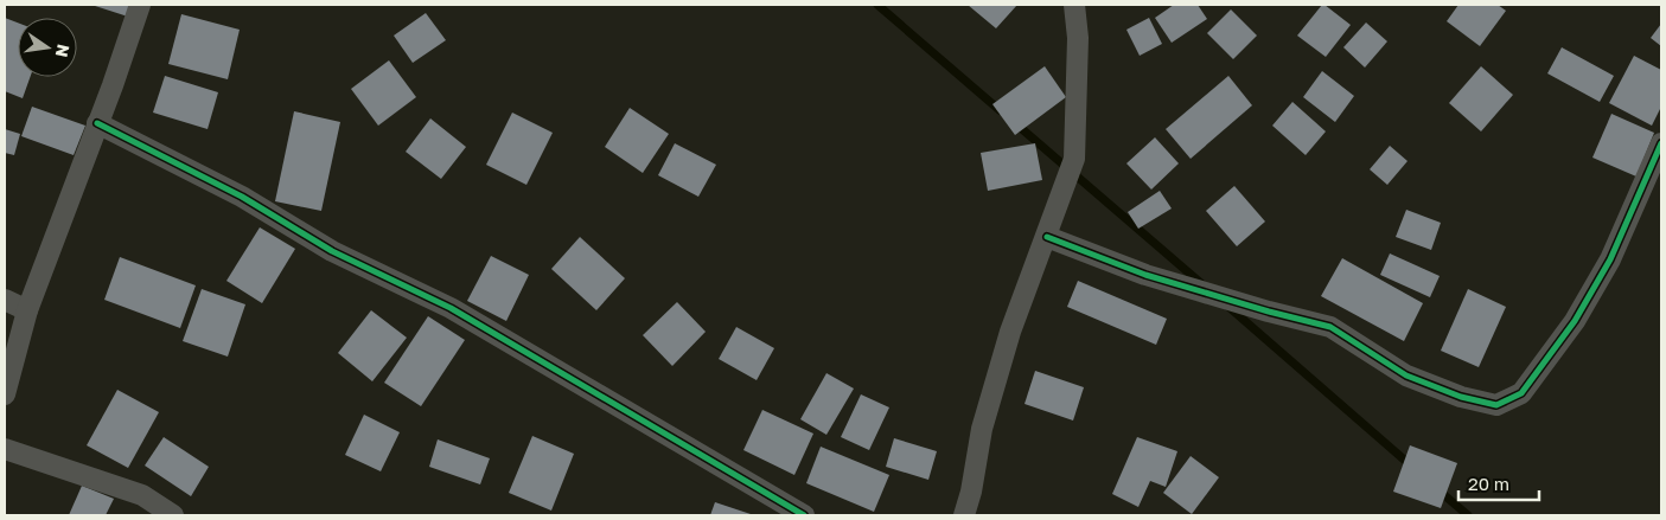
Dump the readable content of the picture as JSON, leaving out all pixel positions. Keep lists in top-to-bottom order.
{
  "scale_bar": "20 m",
  "north": "right"
}
